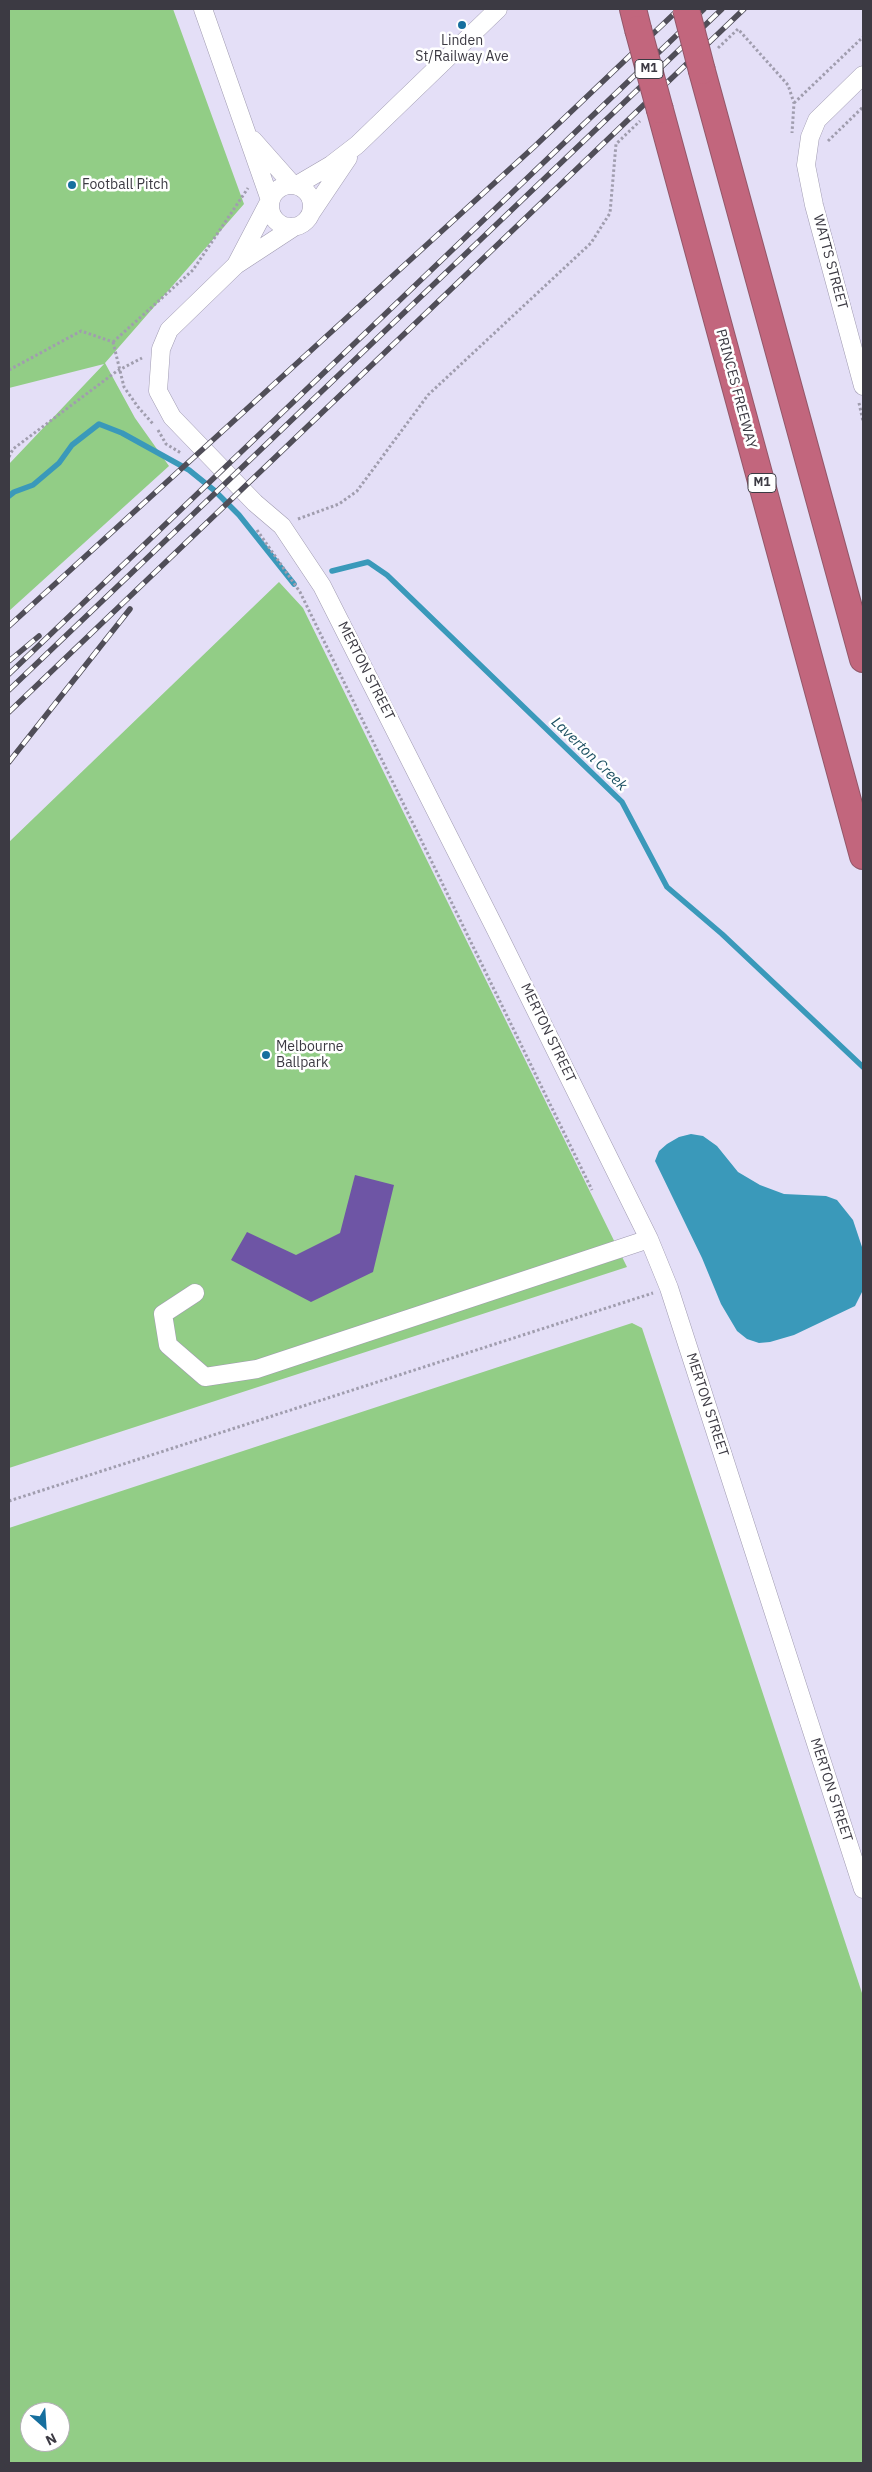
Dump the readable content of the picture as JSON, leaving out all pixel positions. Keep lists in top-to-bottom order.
{
  "streets": {
    "highway": ["M1", "PRINCES FREEWAY"],
    "street": ["WATTS STREET", "MERTON STREET"]
  },
  "water": ["Laverton Creek"],
  "places": ["Linden St/Railway Ave", "Football Pitch", "Melbourne Ballpark"],
  "north": "bottom right"
}
